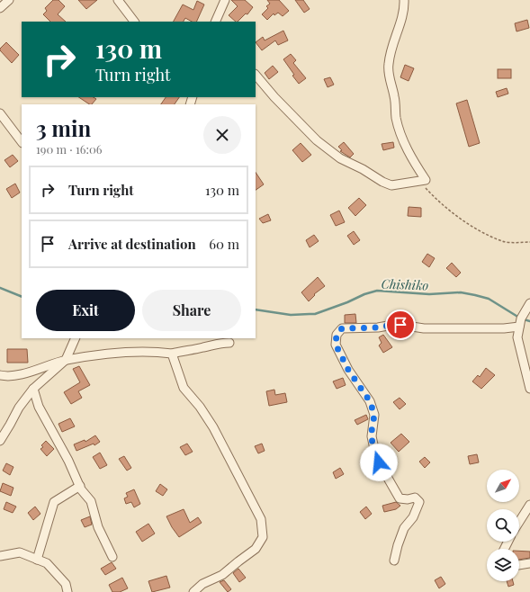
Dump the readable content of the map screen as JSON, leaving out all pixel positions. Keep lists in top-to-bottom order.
{
  "water": ["Chishiko"],
  "north": "top right",
  "page": {
    "turn": ["130 m", "Turn right"],
    "heading": ["3 min", "190 m · 16:06"],
    "list": [
      {
        "name": "Turn right",
        "value": "130 m"
      },
      {
        "name": "Arrive at destination",
        "value": "60 m"
      }
    ],
    "buttons": ["Exit", "Share"]
  }
}
